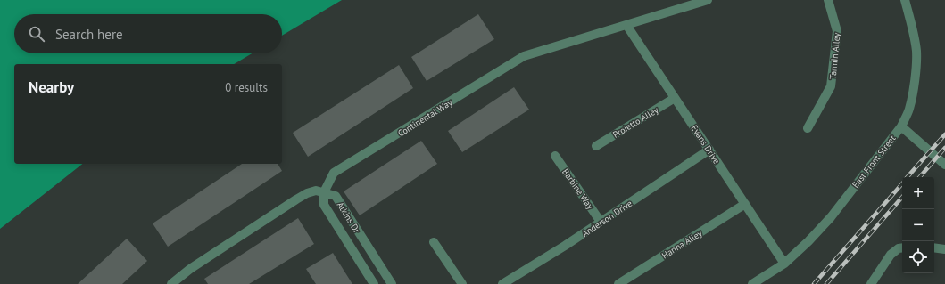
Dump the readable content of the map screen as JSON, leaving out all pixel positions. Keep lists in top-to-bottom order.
{
  "streets": {
    "street": [
      "Tarmin Alley",
      "Continental Way",
      "Proietto Alley",
      "Evans Drive",
      "East Front Street",
      "Barbine Way",
      "Atkins Dr",
      "Anderson Drive",
      "Hanna Alley"
    ]
  },
  "crossings": [
    ["Continental Way", "Evans Drive"],
    ["Continental Way", "Atkins Dr"],
    ["Proietto Alley", "Evans Drive"],
    ["Evans Drive", "East Front Street"],
    ["Evans Drive", "Anderson Drive"],
    ["Evans Drive", "Hanna Alley"],
    ["Barbine Way", "Anderson Drive"]
  ],
  "page": {
    "search": "Search here",
    "heading": ["Nearby", "0 results"],
    "map_buttons": ["+", "−"]
  }
}
